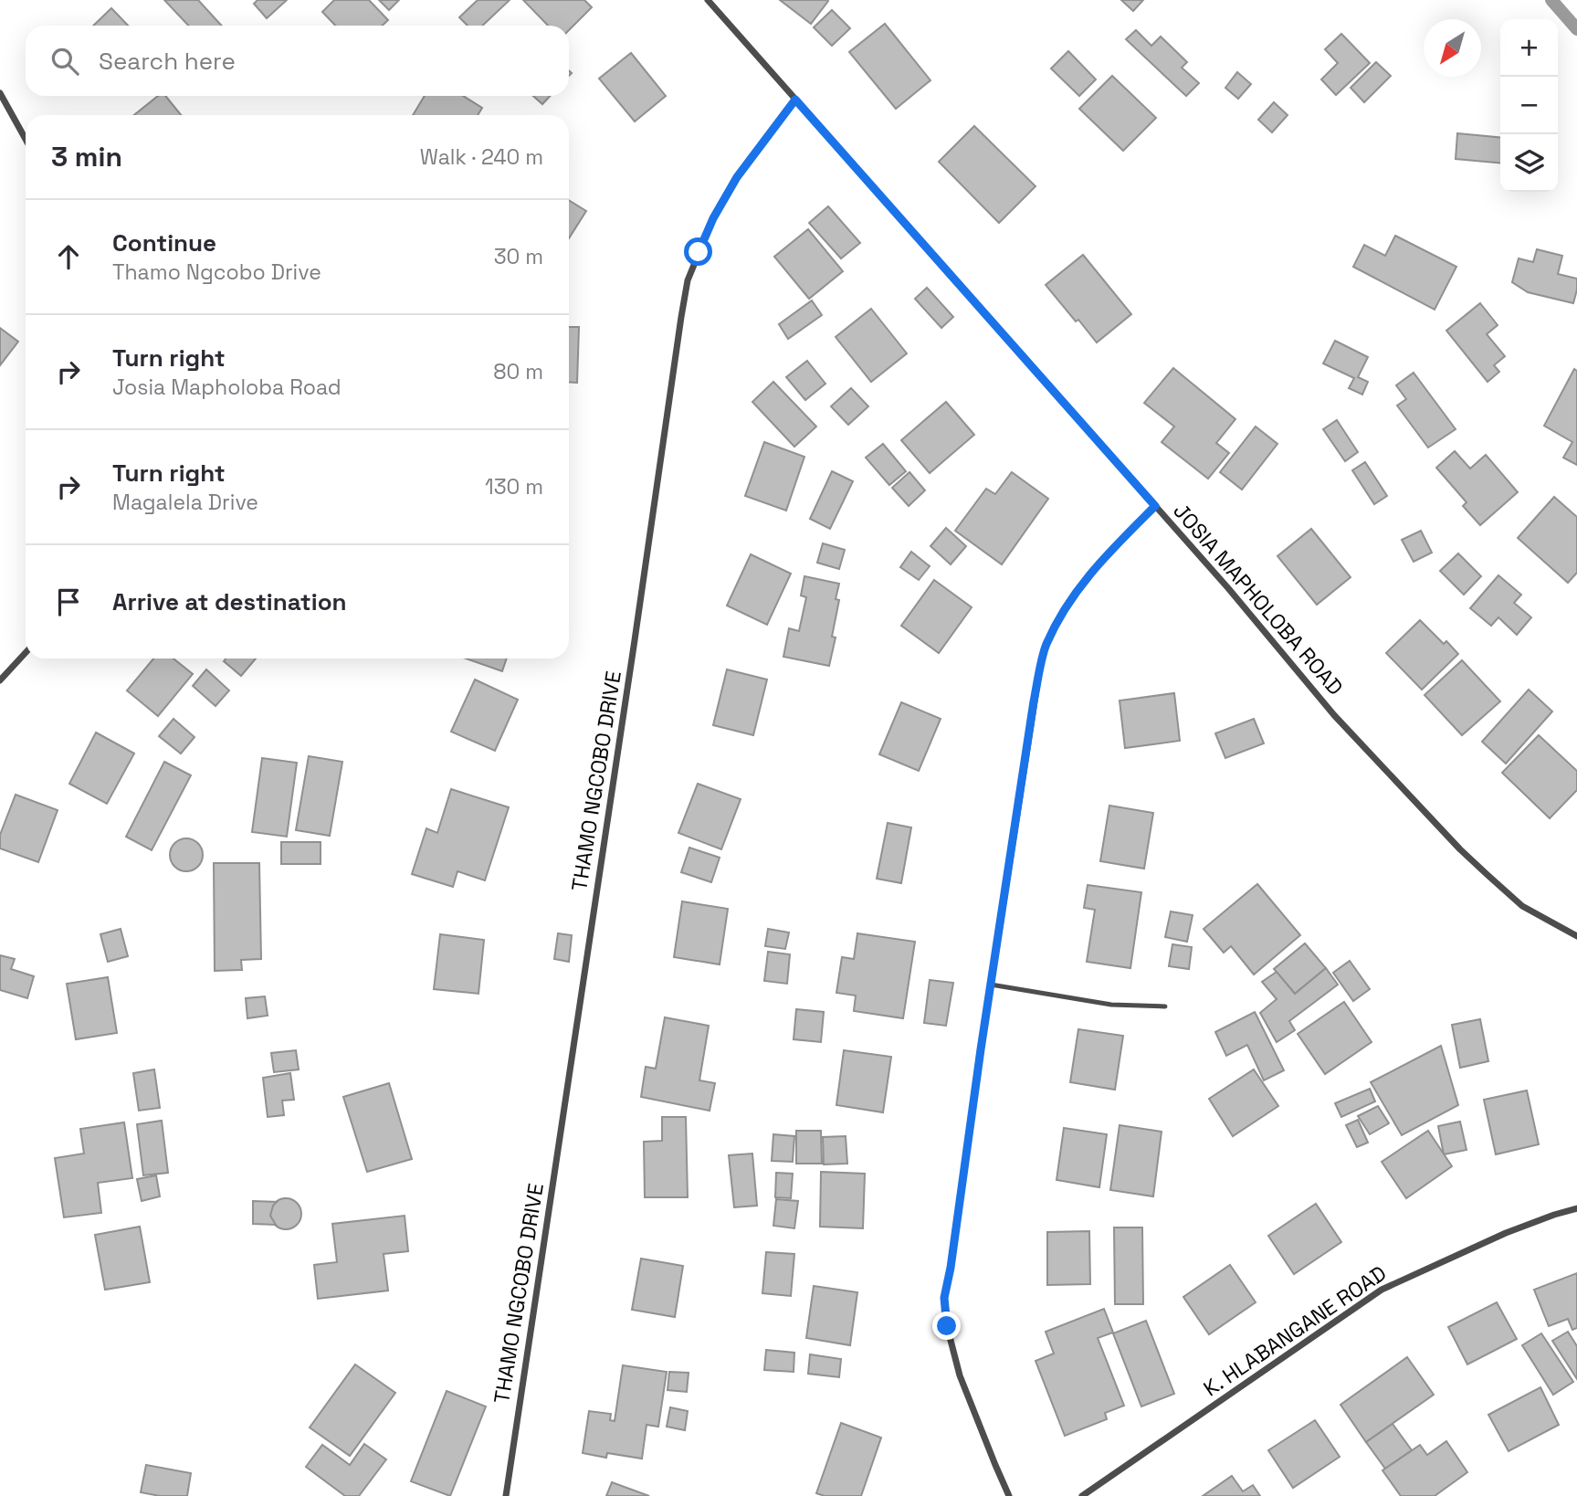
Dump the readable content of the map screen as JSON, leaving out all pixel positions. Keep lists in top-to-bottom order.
{
  "streets": {
    "street": ["JOSIA MAPHOLOBA ROAD", "THAMO NGCOBO DRIVE", "K. HLABANGANE ROAD"]
  },
  "crossings": [
    ["JOSIA MAPHOLOBA ROAD", "THAMO NGCOBO DRIVE"]
  ],
  "north": "bottom left",
  "page": {
    "map_buttons": ["+", "−"],
    "search": "Search here",
    "heading": ["3 min", "Walk · 240 m"],
    "list": [
      ["Continue", "Thamo Ngcobo Drive", "30 m"],
      ["Turn right", "Josia Mapholoba Road", "80 m"],
      ["Turn right", "Magalela Drive", "130 m"],
      "Arrive at destination"
    ]
  }
}
